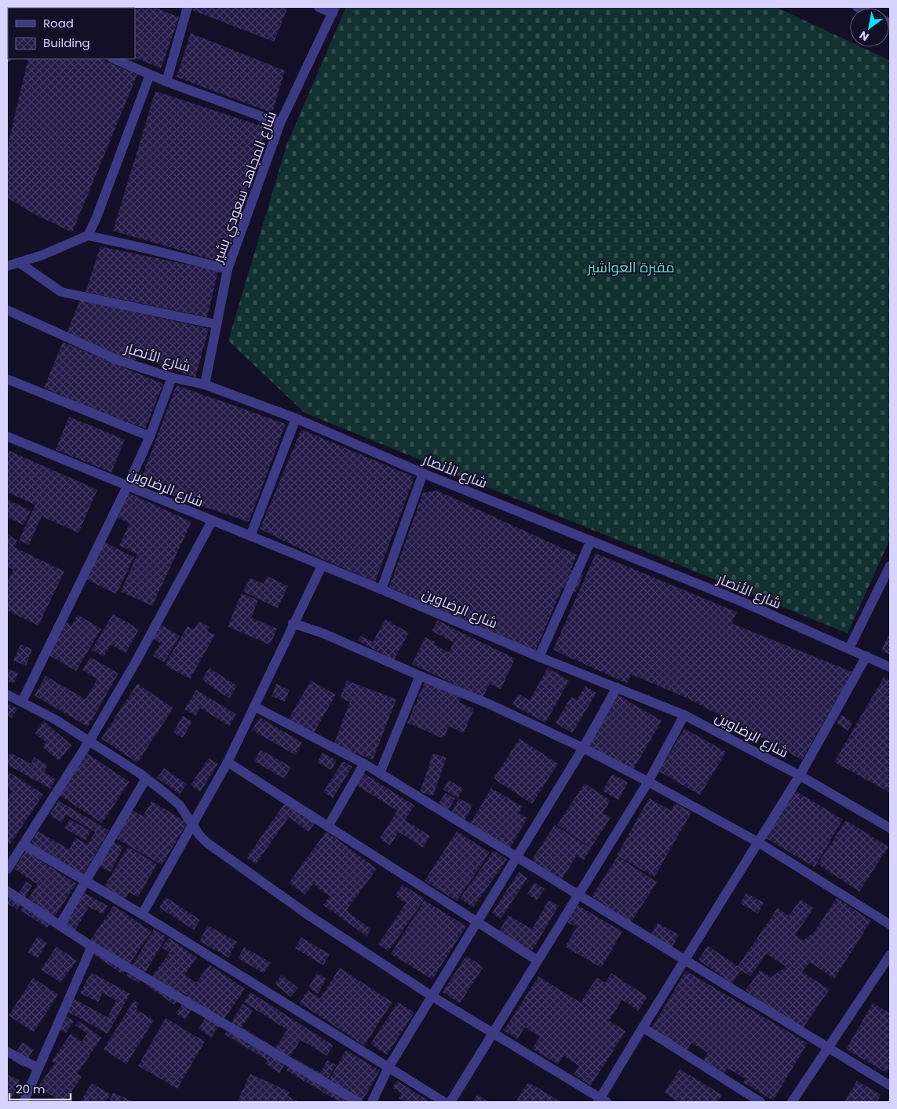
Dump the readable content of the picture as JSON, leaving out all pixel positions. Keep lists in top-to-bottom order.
{
  "streets": {
    "street": ["شارع المجاهد سعودي بشير", "شارع الأنصار", "شارع الرضاوين"]
  },
  "crossings": [
    ["شارع المجاهد سعودي بشير", "شارع الأنصار"]
  ],
  "parks": ["مقبرة العواشير"],
  "legend": ["Road", "Building"],
  "scale_bar": "20 m",
  "north": "bottom left"
}
